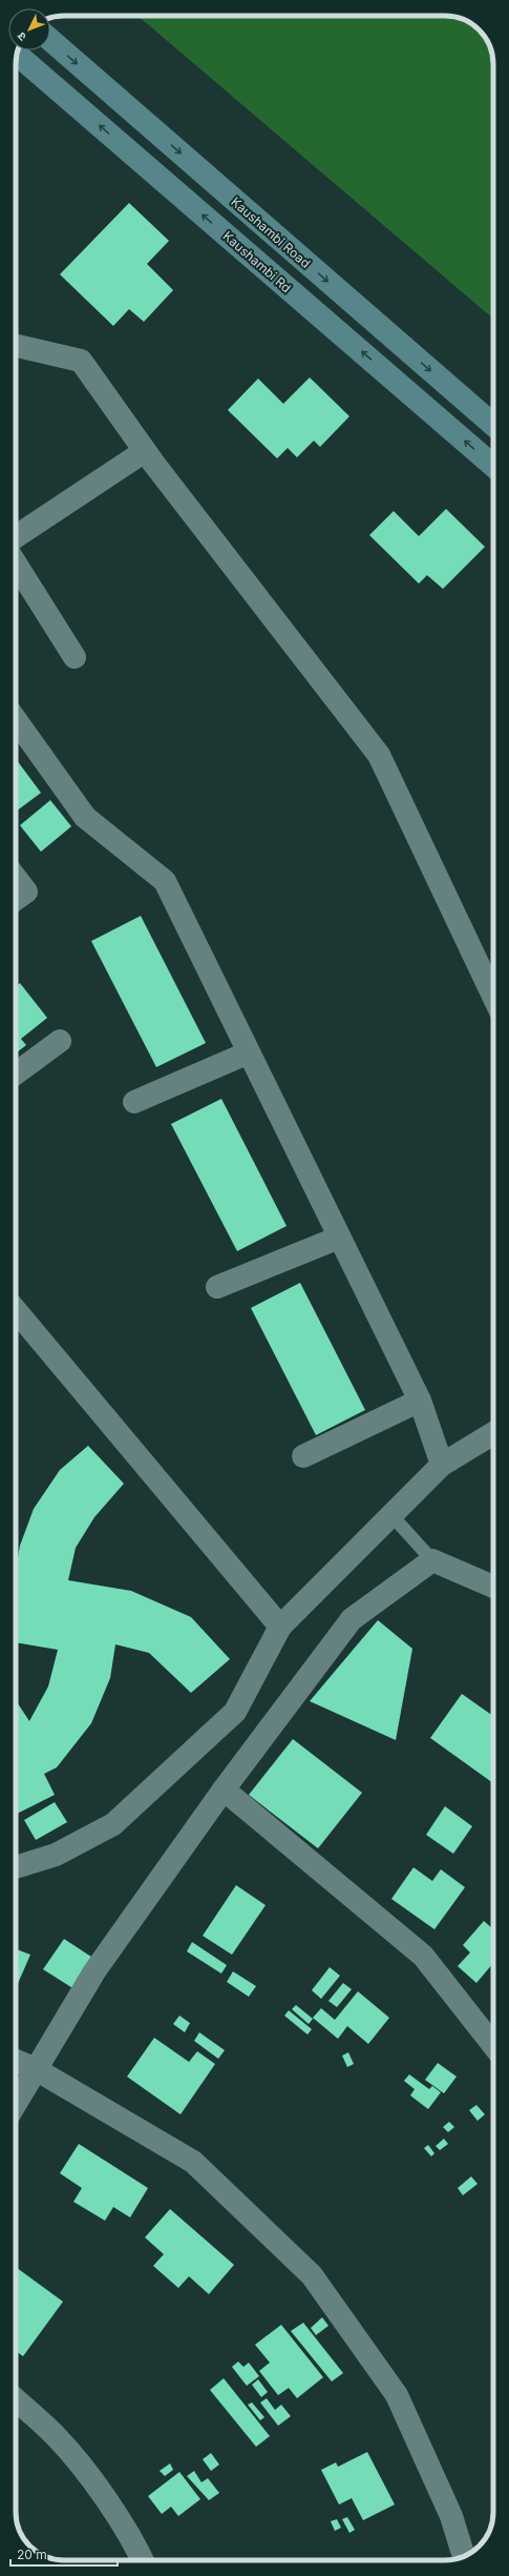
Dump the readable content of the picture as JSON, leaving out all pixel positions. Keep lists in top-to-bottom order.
{
  "streets": {
    "main road": ["Kaushambi Road", "Kaushambi Rd"]
  },
  "one_way": ["Kaushambi Road", "Kaushambi Rd"],
  "scale_bar": "20 m",
  "north": "bottom left"
}
